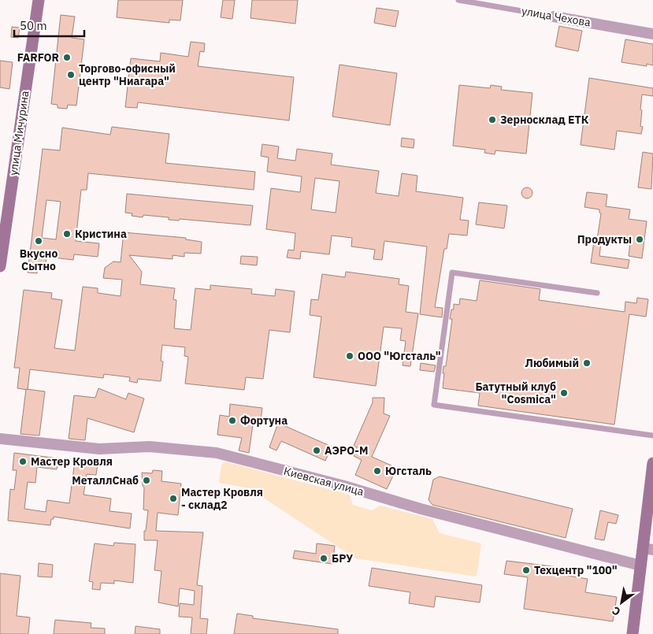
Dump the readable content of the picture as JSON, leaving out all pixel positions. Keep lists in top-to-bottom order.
{
  "streets": {
    "street": ["улица Чехова", "улица Мичурина", "Киевская улица"]
  },
  "places": [
    "FARFOR",
    "Торгово-офисный центр \"Ниагара\"",
    "Зерносклад ЕТК",
    "Кристина",
    "Продукты",
    "Вкусно Сытно",
    "ООО \"Югсталь\"",
    "Любимый",
    "Батутный клуб \"Cosmica\"",
    "Фортуна",
    "АЭРО-М",
    "Мастер Кровля",
    "Югсталь",
    "МеталлСнаб",
    "Мастер Кровля - склад2",
    "БРУ",
    "Техцентр \"100\""
  ],
  "scale_bar": "50 m",
  "north": "bottom left"
}
